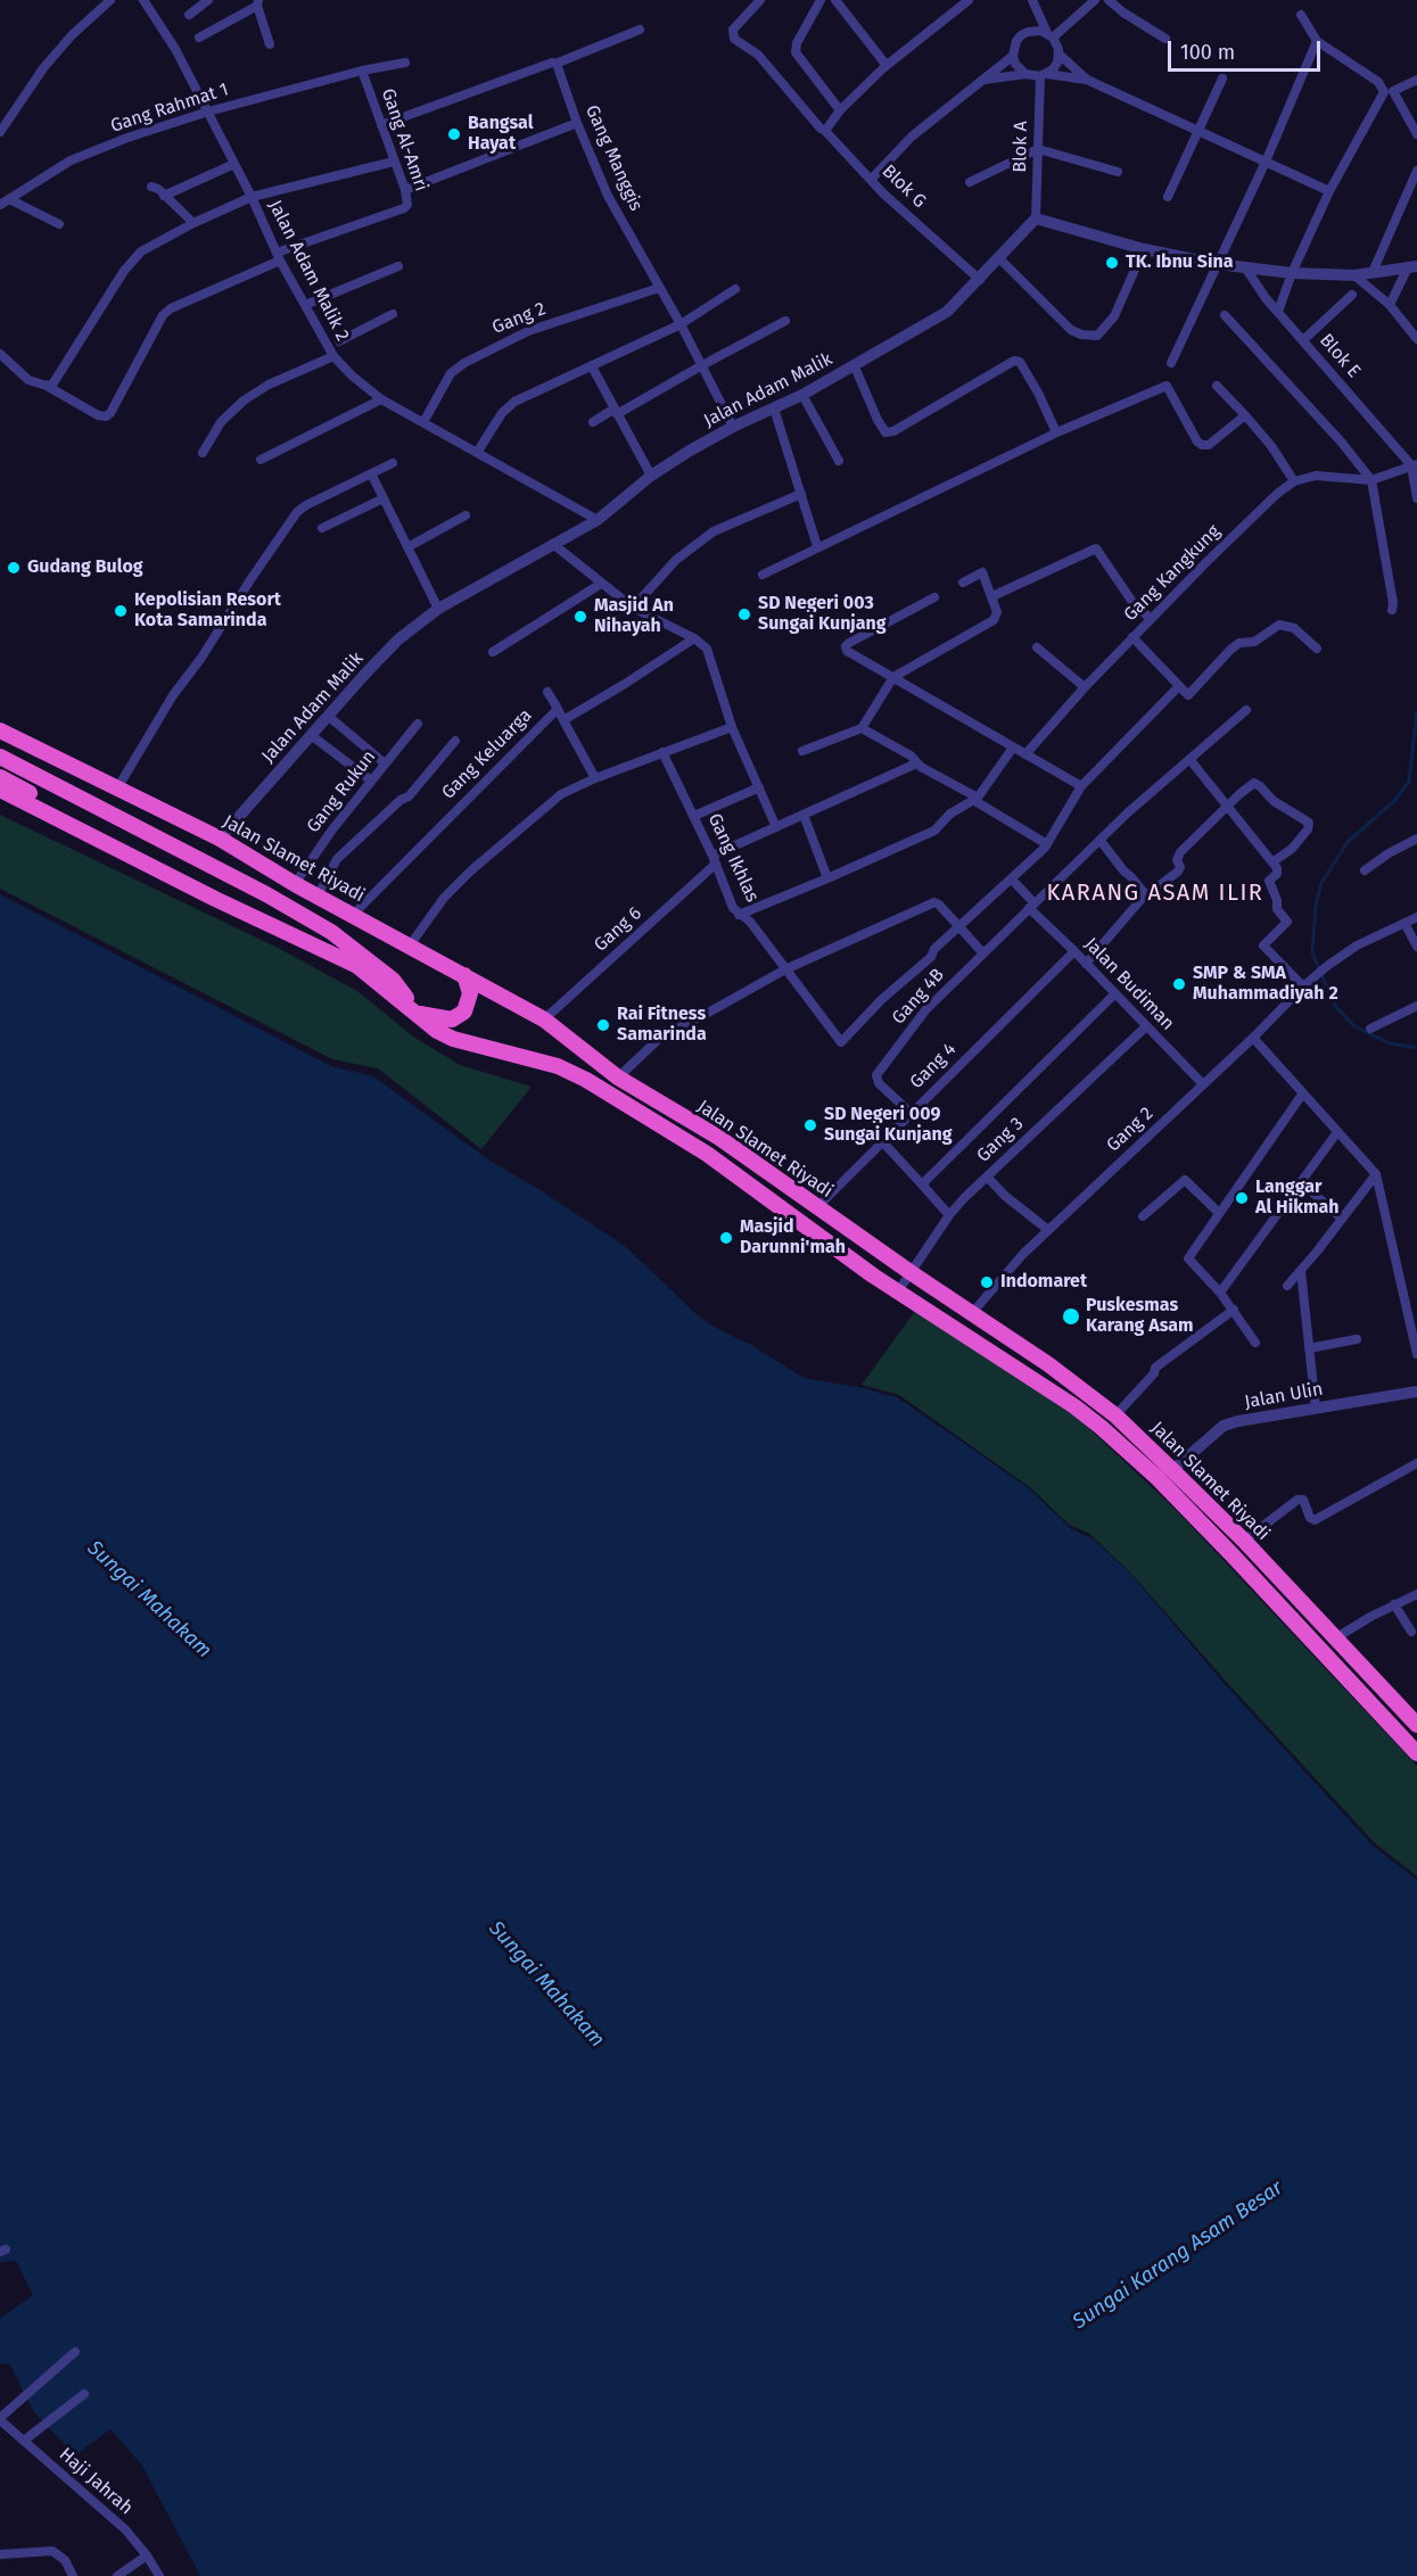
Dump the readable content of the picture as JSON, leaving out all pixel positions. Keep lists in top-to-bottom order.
{
  "streets": {
    "highway": ["Jalan Slamet Riyadi"],
    "street": [
      "Gang Rahmat 1",
      "Gang Al-Amri",
      "Blok A",
      "Gang Manggis",
      "Blok G",
      "Jalan Adam Malik 2",
      "Gang 2",
      "Blok E",
      "Jalan Adam Malik",
      "Gang Kangkung",
      "Gang Keluarga",
      "Gang Rukun",
      "Gang Ikhlas",
      "Gang 6",
      "Jalan Budiman",
      "Gang 4B",
      "Gang 4",
      "Gang 3",
      "Jalan Ulin",
      "Haji Jahrah"
    ]
  },
  "crossings": [
    ["Gang Rahmat 1", "Gang Al-Amri"],
    ["Gang Rahmat 1", "Jalan Adam Malik 2"],
    ["Gang Al-Amri", "Jalan Adam Malik 2"],
    ["Blok A", "Jalan Adam Malik"],
    ["Gang Manggis", "Gang 2"],
    ["Gang Manggis", "Jalan Adam Malik"],
    ["Blok G", "Jalan Adam Malik"],
    ["Jalan Adam Malik 2", "Gang 2"],
    ["Jalan Adam Malik 2", "Jalan Adam Malik"],
    ["Gang 2", "Jalan Slamet Riyadi"],
    ["Gang 2", "Jalan Budiman"],
    ["Jalan Adam Malik", "Jalan Slamet Riyadi"],
    ["Gang Keluarga", "Jalan Slamet Riyadi"],
    ["Gang Rukun", "Jalan Slamet Riyadi"],
    ["Gang Ikhlas", "Gang 6"],
    ["Jalan Slamet Riyadi", "Gang 6"],
    ["Jalan Slamet Riyadi", "Gang 4"],
    ["Jalan Slamet Riyadi", "Gang 3"],
    ["Jalan Slamet Riyadi", "Jalan Ulin"],
    ["Jalan Budiman", "Gang 4B"],
    ["Jalan Budiman", "Gang 4"],
    ["Jalan Budiman", "Gang 3"],
    ["Gang 4B", "Gang 4"]
  ],
  "districts": ["KARANG ASAM ILIR"],
  "water": ["Sungai Mahakam", "Sungai Karang Asam Besar"],
  "places": [
    "Bangsal Hayat",
    "TK. Ibnu Sina",
    "Gudang Bulog",
    "Kepolisian Resort Kota Samarinda",
    "SD Negeri 003 Sungai Kunjang",
    "Masjid An Nihayah",
    "SMP & SMA Muhammadiyah 2",
    "Rai Fitness Samarinda",
    "SD Negeri 009 Sungai Kunjang",
    "Langgar Al Hikmah",
    "Masjid Darunni'mah",
    "Indomaret",
    "Puskesmas Karang Asam"
  ],
  "scale_bar": "100 m"
}
